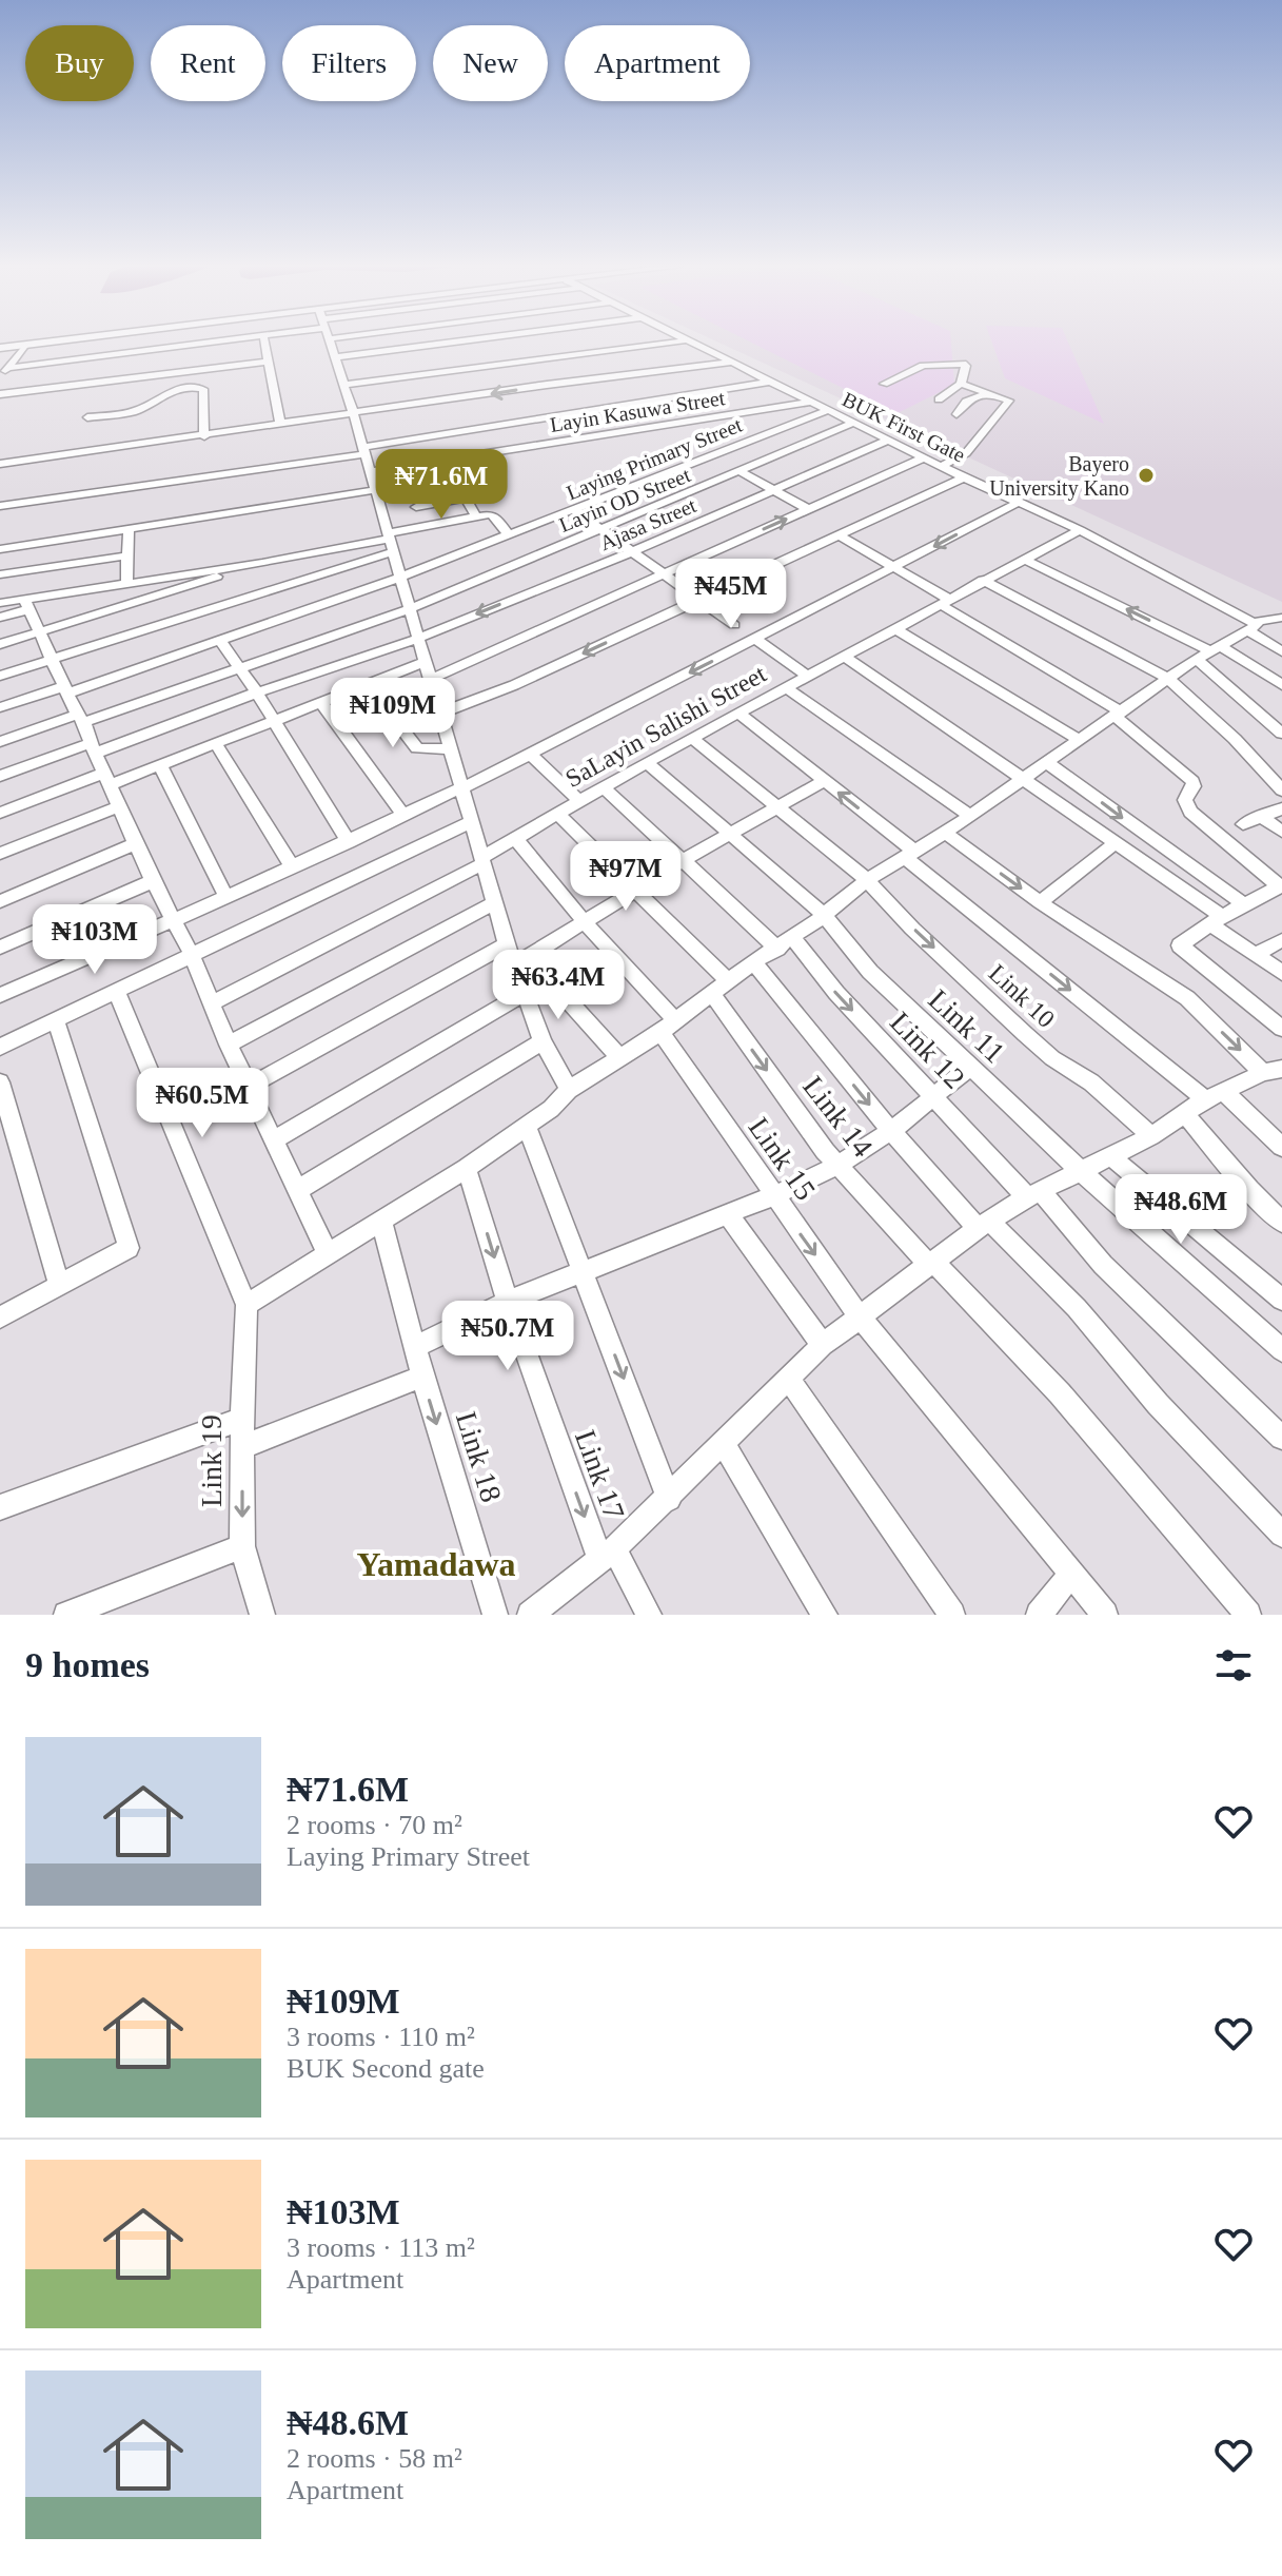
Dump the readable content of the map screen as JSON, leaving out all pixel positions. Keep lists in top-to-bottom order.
{
  "streets": {
    "street": [
      "Layin Kasuwa Street",
      "BUK First Gate",
      "Laying Primary Street",
      "Layin OD Street",
      "Ajasa Street",
      "SaLayin Salishi Street",
      "Link 10",
      "Link 11",
      "Link 12",
      "Link 14",
      "Link 15",
      "Link 18",
      "Link 19",
      "Link 17"
    ]
  },
  "crossings": [
    ["Layin Kasuwa Street", "BUK First Gate"],
    ["BUK First Gate", "Laying Primary Street"],
    ["BUK First Gate", "Layin OD Street"],
    ["BUK First Gate", "Ajasa Street"],
    ["BUK First Gate", "SaLayin Salishi Street"],
    ["SaLayin Salishi Street", "Link 10"],
    ["SaLayin Salishi Street", "Link 11"],
    ["SaLayin Salishi Street", "Link 12"],
    ["SaLayin Salishi Street", "Link 14"],
    ["SaLayin Salishi Street", "Link 15"]
  ],
  "one_way": ["Link 18"],
  "districts": ["Yamadawa"],
  "places": ["Bayero University Kano"],
  "page": {
    "chip": [
      "Buy",
      "Rent",
      "Filters",
      "New",
      "Apartment"
    ],
    "price": [
      "₦71.6M",
      "₦45M",
      "₦109M",
      "₦97M",
      "₦103M",
      "₦63.4M",
      "₦60.5M",
      "₦48.6M",
      "₦50.7M"
    ],
    "heading": "9 homes",
    "list": [
      {
        "name": "₦71.6M",
        "note": "2 rooms · 70 m² · Laying Primary Street"
      },
      {
        "name": "₦109M",
        "note": "3 rooms · 110 m² · BUK Second gate"
      },
      {
        "name": "₦103M",
        "note": "3 rooms · 113 m² · Apartment"
      },
      {
        "name": "₦48.6M",
        "note": "2 rooms · 58 m² · Apartment"
      }
    ]
  }
}
